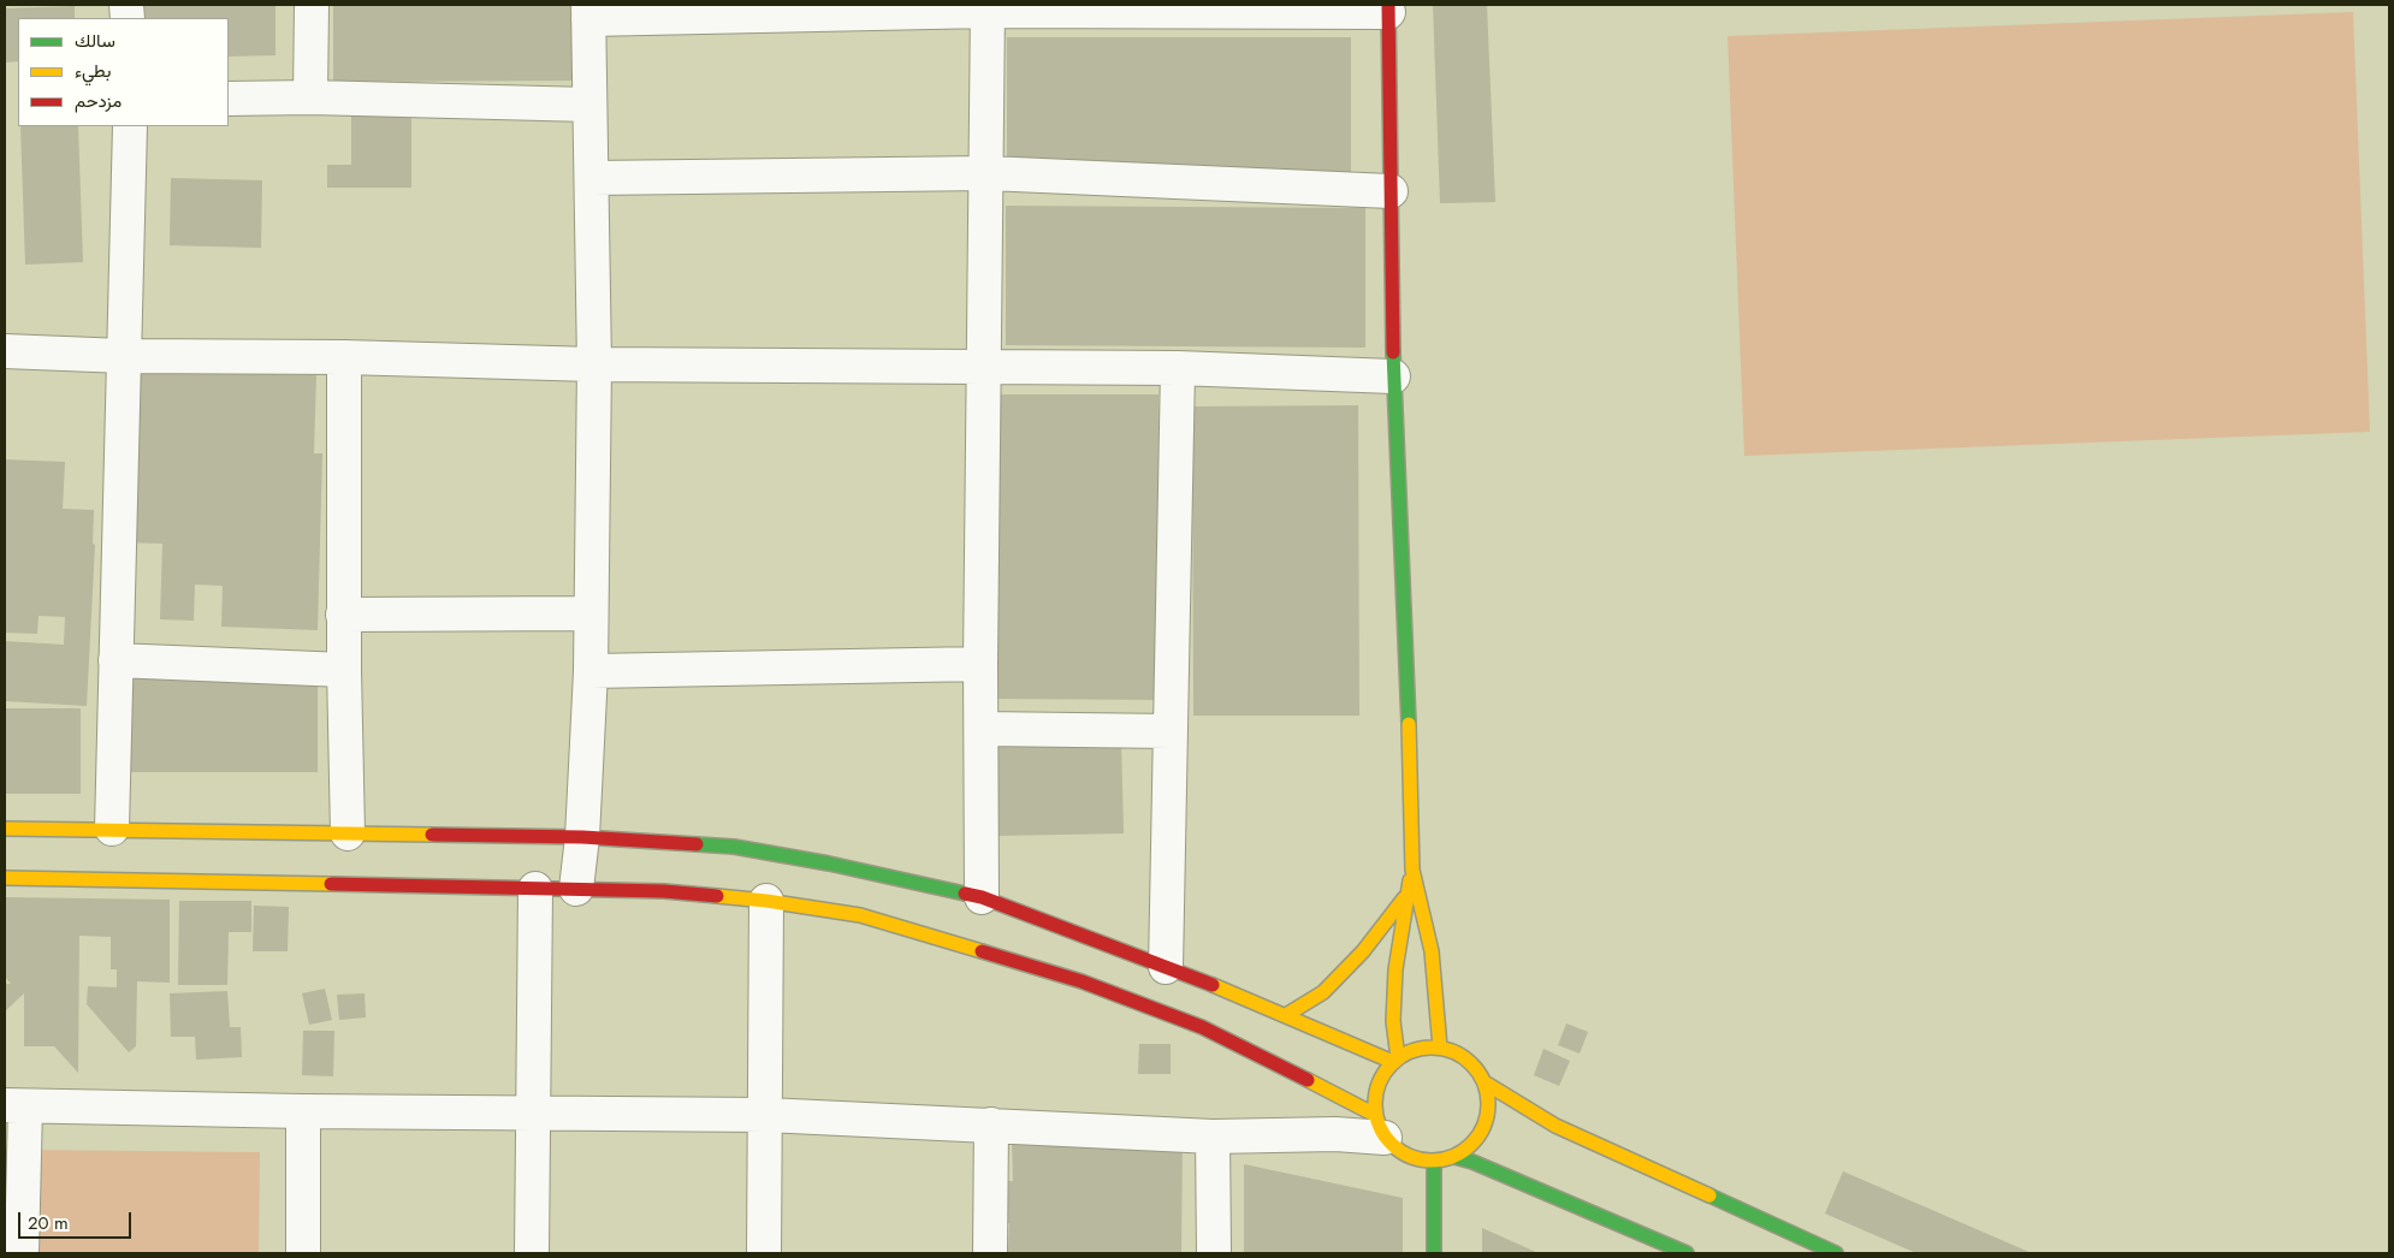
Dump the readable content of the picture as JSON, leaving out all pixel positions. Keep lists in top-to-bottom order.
{
  "legend": ["سالك", "بطيء", "مزدحم"],
  "scale_bar": "20 m"
}
